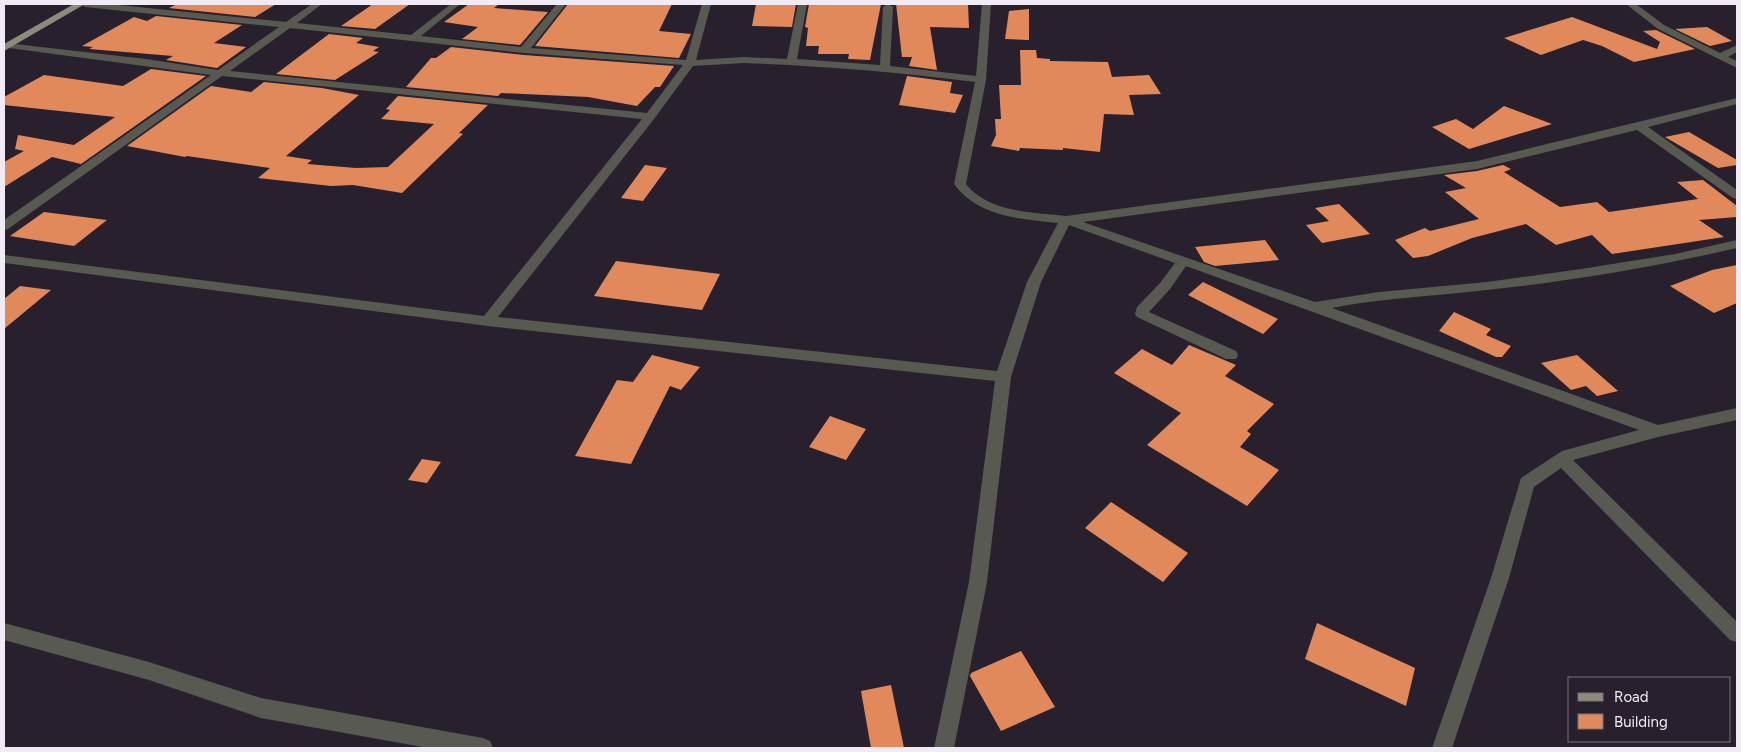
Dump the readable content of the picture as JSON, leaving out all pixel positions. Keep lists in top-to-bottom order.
{
  "legend": ["Road", "Building"]
}
